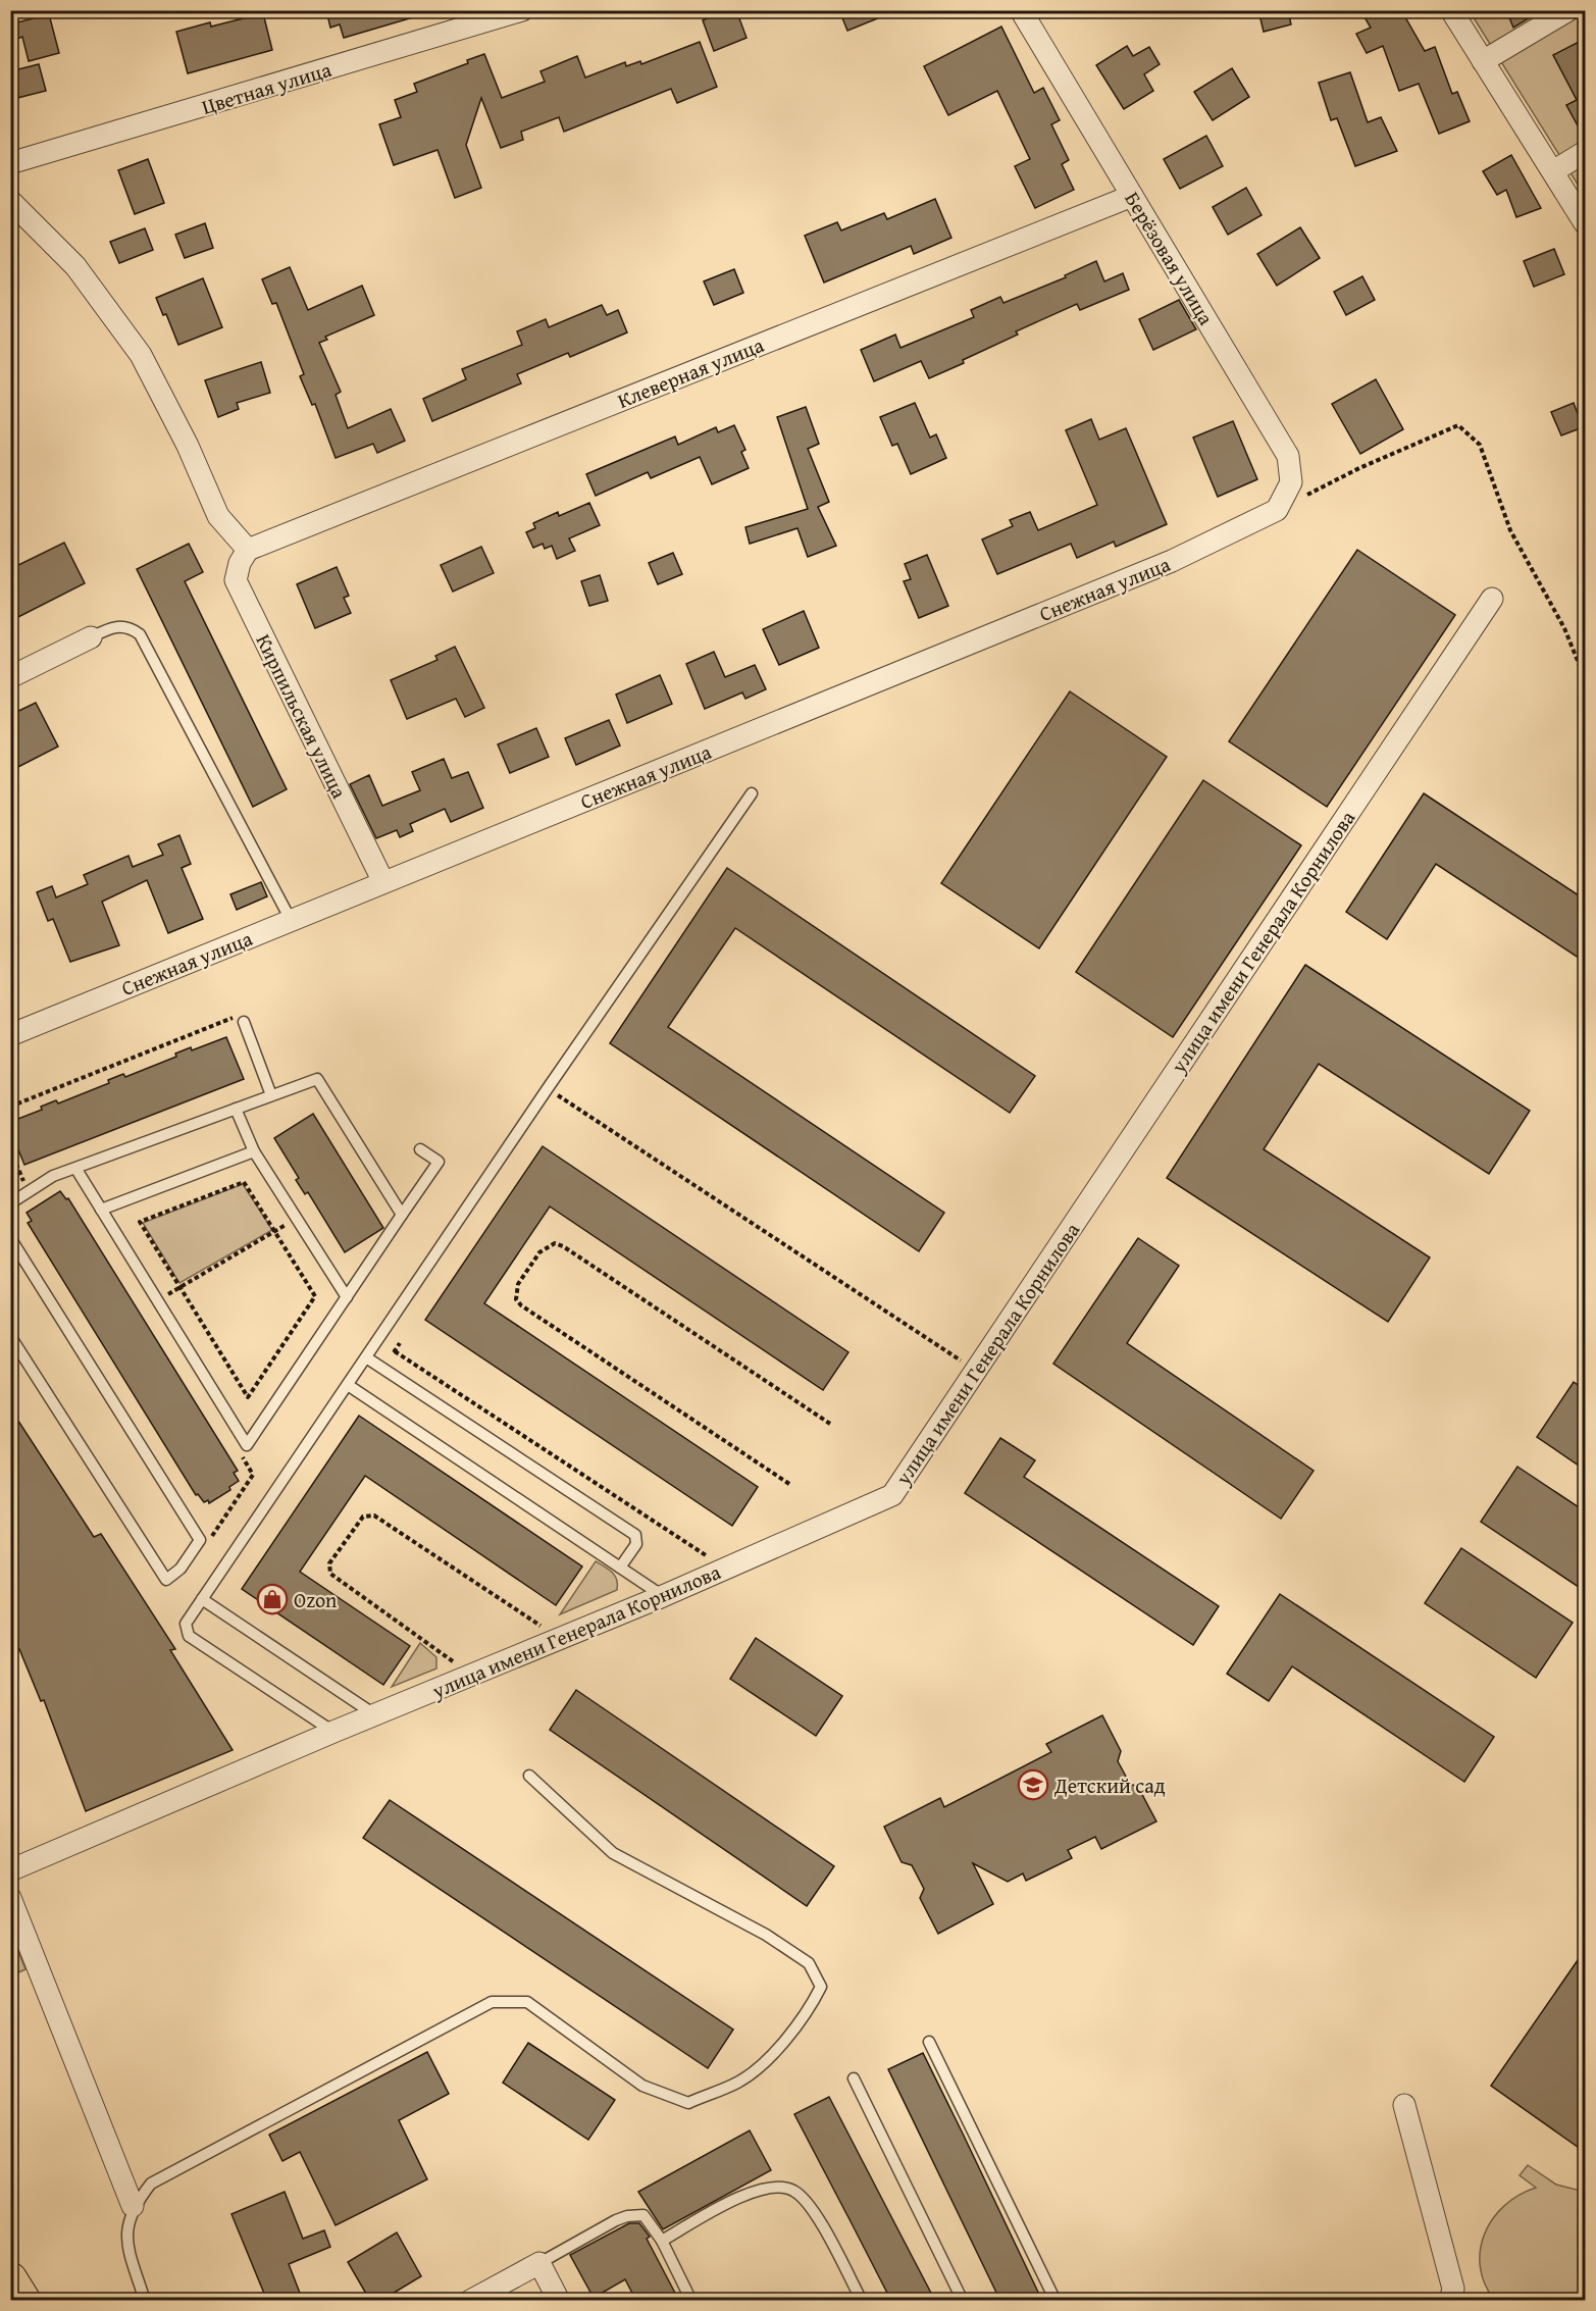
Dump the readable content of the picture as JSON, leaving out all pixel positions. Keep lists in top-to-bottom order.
{
  "streets": {
    "street": [
      "Цветная улица",
      "Берёзовая улица",
      "Клеверная улица",
      "Снежная улица",
      "Кирпильская улица",
      "улица имени Генерала Корнилова"
    ]
  },
  "crossings": [
    ["Берёзовая улица", "Клеверная улица"],
    ["Берёзовая улица", "Снежная улица"],
    ["Клеверная улица", "Кирпильская улица"],
    ["Снежная улица", "Кирпильская улица"]
  ],
  "places": {
    "shop": ["Ozon"],
    "school or university": ["Детский сад"]
  }
}
